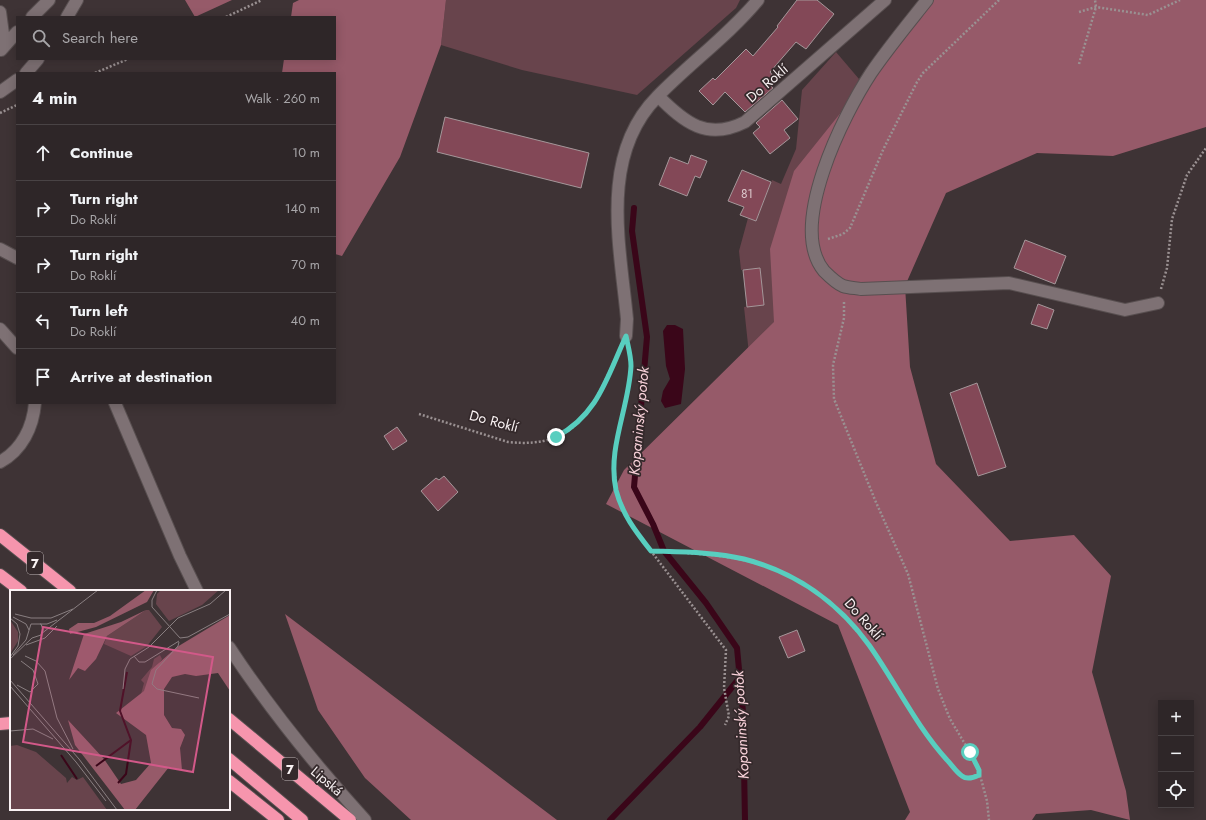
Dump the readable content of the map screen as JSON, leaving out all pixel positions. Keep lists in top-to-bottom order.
{
  "streets": {
    "highway": ["7", "Lipská"],
    "street": ["Do Roklí"]
  },
  "water": ["Kopaninský potok"],
  "house_numbers": ["81"],
  "page": {
    "search": "Search here",
    "heading": ["4 min", "Walk · 260 m"],
    "list": [
      ["Continue", "10 m"],
      ["Turn right", "Do Roklí", "140 m"],
      ["Turn right", "Do Roklí", "70 m"],
      ["Turn left", "Do Roklí", "40 m"],
      "Arrive at destination"
    ],
    "map_buttons": ["+", "−"]
  }
}
